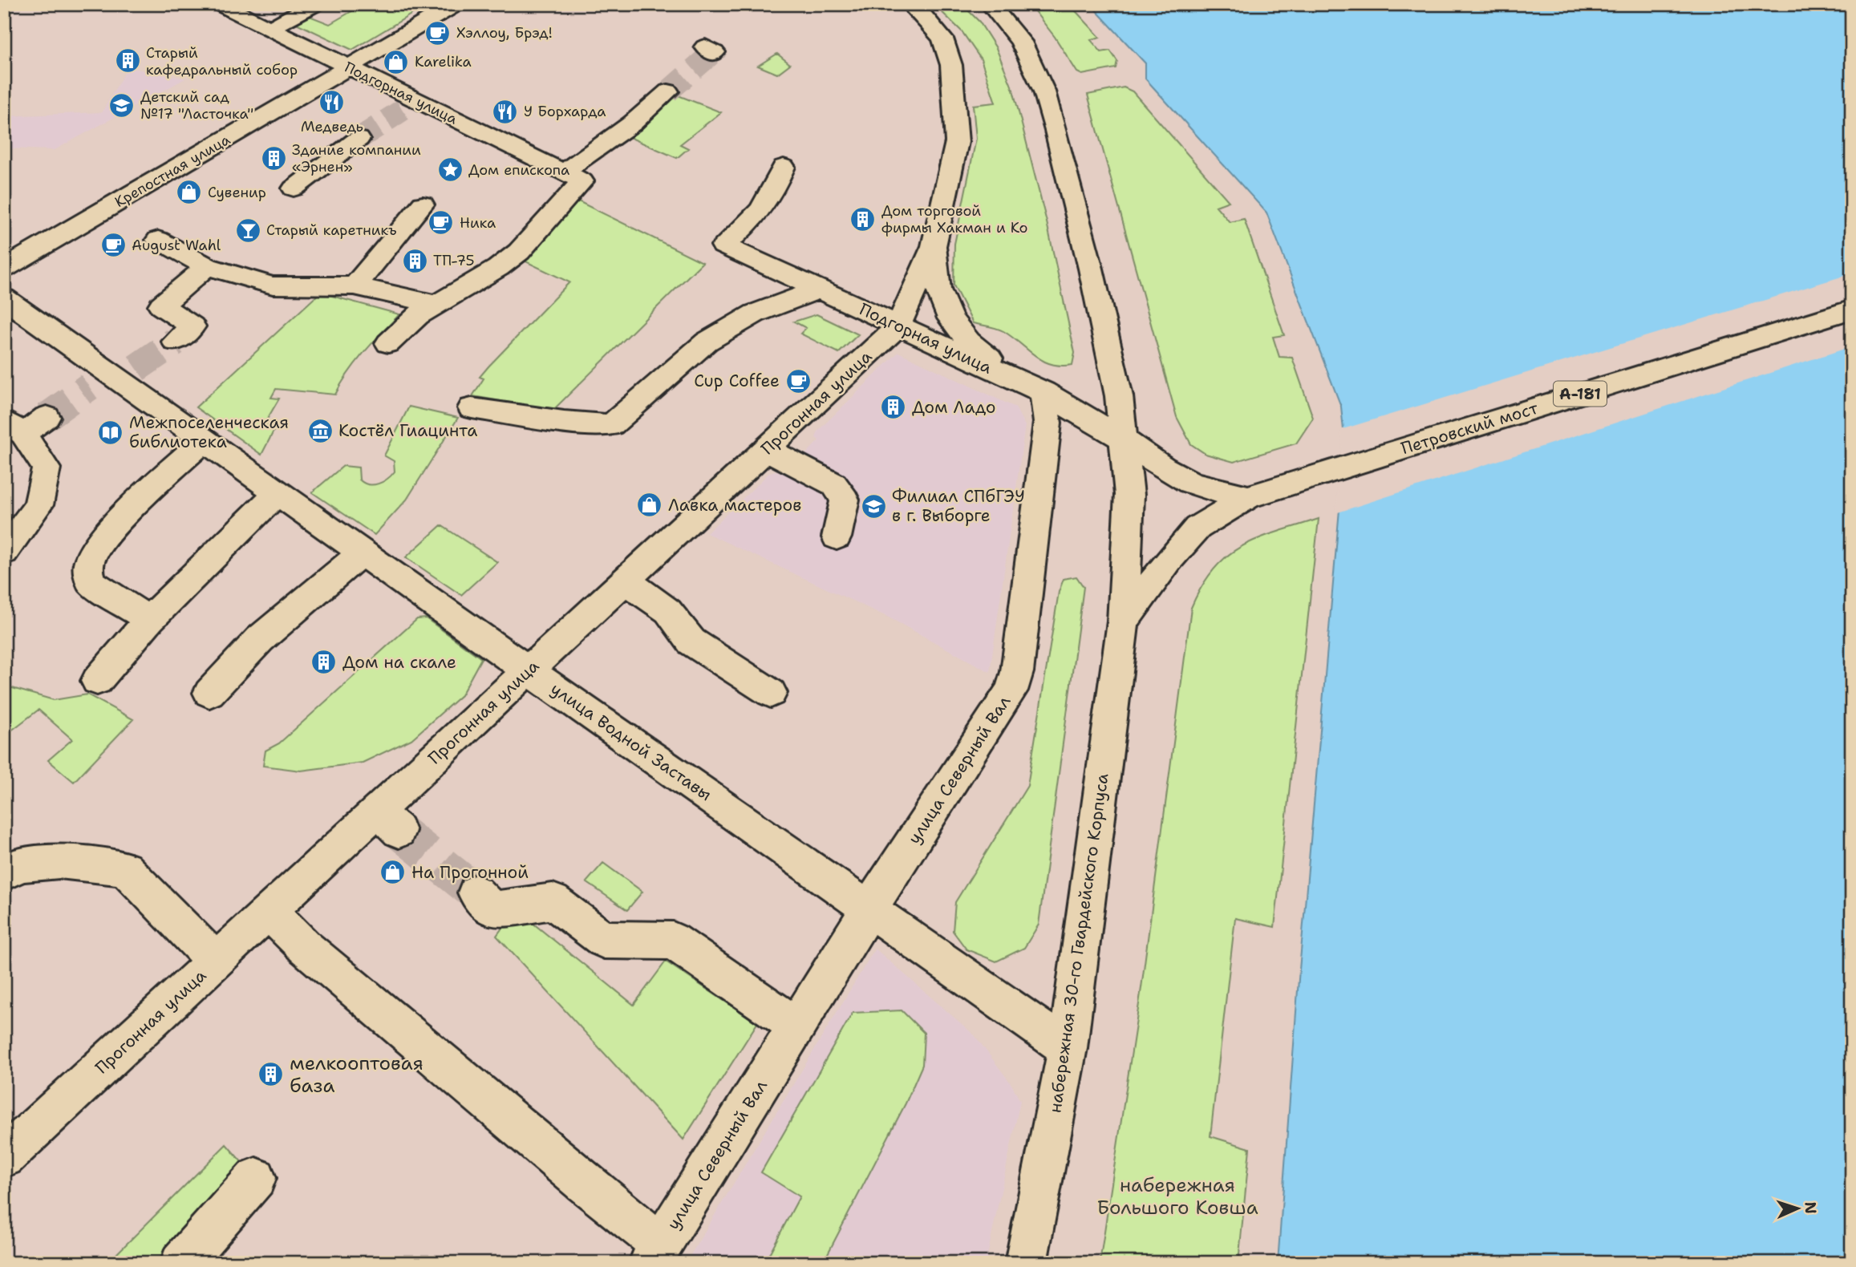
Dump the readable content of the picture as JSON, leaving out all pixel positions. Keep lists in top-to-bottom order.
{
  "streets": {
    "street": [
      "Подгорная улица",
      "Крепостная улица",
      "А-181",
      "Прогонная улица",
      "Петровский мост",
      "улица Водной Заставы",
      "улица Северный Вал",
      "набережная 30-го Гвардейского Корпуса"
    ]
  },
  "crossings": [
    ["Подгорная улица", "Крепостная улица"],
    ["Подгорная улица", "Прогонная улица"],
    ["Подгорная улица", "Петровский мост"],
    ["Подгорная улица", "улица Северный Вал"],
    ["Подгорная улица", "набережная 30-го Гвардейского Корпуса"],
    ["Прогонная улица", "улица Водной Заставы"],
    ["Петровский мост", "набережная 30-го Гвардейского Корпуса"],
    ["улица Водной Заставы", "улица Северный Вал"],
    ["улица Водной Заставы", "набережная 30-го Гвардейского Корпуса"]
  ],
  "parks": ["набережная Большого Ковша"],
  "places": {
    "cafe": [
      "Хэллоу, Брэд!",
      "Ника",
      "August Wahl",
      "Cup Coffee"
    ],
    "building": [
      "Старый кафедральный собор",
      "Здание компании «Эрнен»",
      "Дом торговой фирмы Хакман и Ко",
      "ТП-75",
      "Дом Ладо",
      "Дом на скале",
      "мелкооптовая база"
    ],
    "shop": [
      "Karelika",
      "Сувенир",
      "Лавка мастеров",
      "На Прогонной"
    ],
    "restaurant": ["Медведь", "У Борхарда"],
    "school or university": ["Детский сад №17 \"Ласточка\"", "Филиал СПбГЭУ в г. Выборге"],
    "place": ["Дом епископа"],
    "bar": ["Старый каретникъ"],
    "museum": ["Костёл Гиацинта"],
    "library": ["Межпоселенческая библиотека"]
  },
  "north": "right"
}
